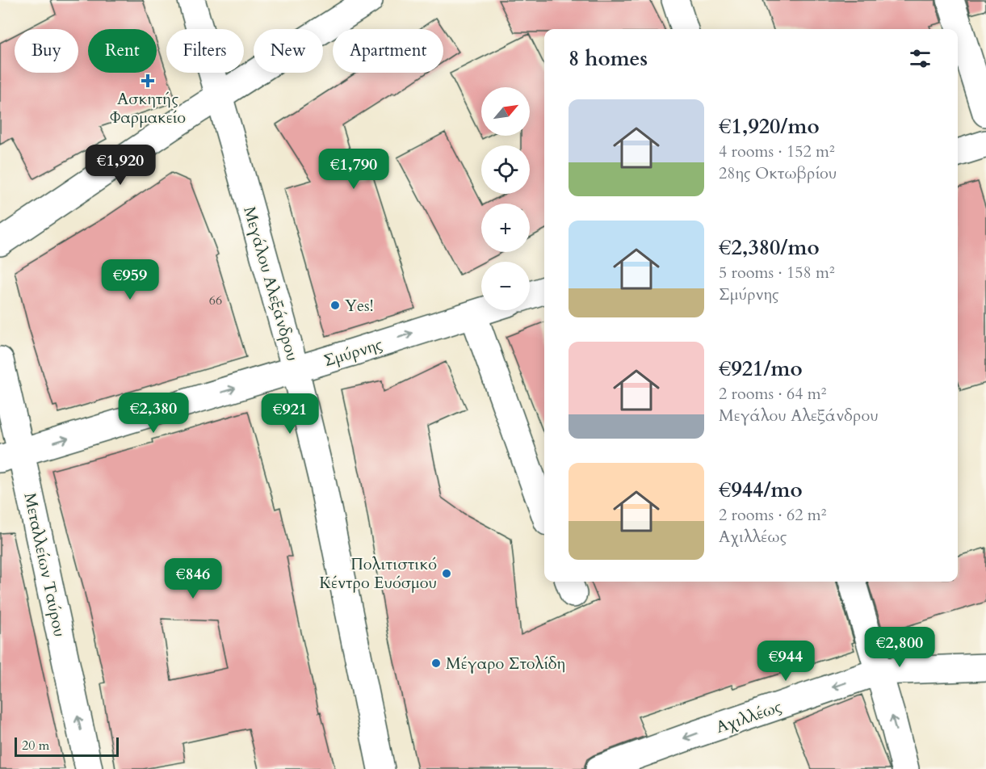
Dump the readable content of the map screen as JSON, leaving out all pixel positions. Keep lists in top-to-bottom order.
{
  "streets": {
    "street": [
      "Μεγάλου Αλεξάνδρου",
      "Σμύρνης",
      "Μεταλλείων Ταύρου",
      "Αχιλλέως"
    ]
  },
  "crossings": [
    ["Μεγάλου Αλεξάνδρου", "Σμύρνης"],
    ["Σμύρνης", "Μεταλλείων Ταύρου"]
  ],
  "one_way": ["Σμύρνης", "Μεταλλείων Ταύρου", "Αχιλλέως"],
  "places": {
    "health": ["Ασκητής Φαρμακείο"],
    "other": ["Yes!", "Πολιτιστικό Κέντρο Ευόσμου", "Μέγαρο Στολίδη"]
  },
  "house_numbers": ["66"],
  "scale_bar": "20 m",
  "north": "top right",
  "page": {
    "chip": [
      "Buy",
      "Rent",
      "Filters",
      "New",
      "Apartment"
    ],
    "heading": "8 homes",
    "map_buttons": ["+", "−"],
    "list": [
      {
        "name": "€1,920/mo",
        "note": "4 rooms · 152 m² · 28ης Οκτωβρίου"
      },
      {
        "name": "€2,380/mo",
        "note": "5 rooms · 158 m² · Σμύρνης"
      },
      {
        "name": "€921/mo",
        "note": "2 rooms · 64 m² · Μεγάλου Αλεξάνδρου"
      },
      {
        "name": "€944/mo",
        "note": "2 rooms · 62 m² · Αχιλλέως"
      }
    ],
    "price": [
      "€1,920",
      "€1,790",
      "€959",
      "€2,380",
      "€921",
      "€846",
      "€2,800",
      "€944"
    ],
    "scale": "20 m"
  }
}
